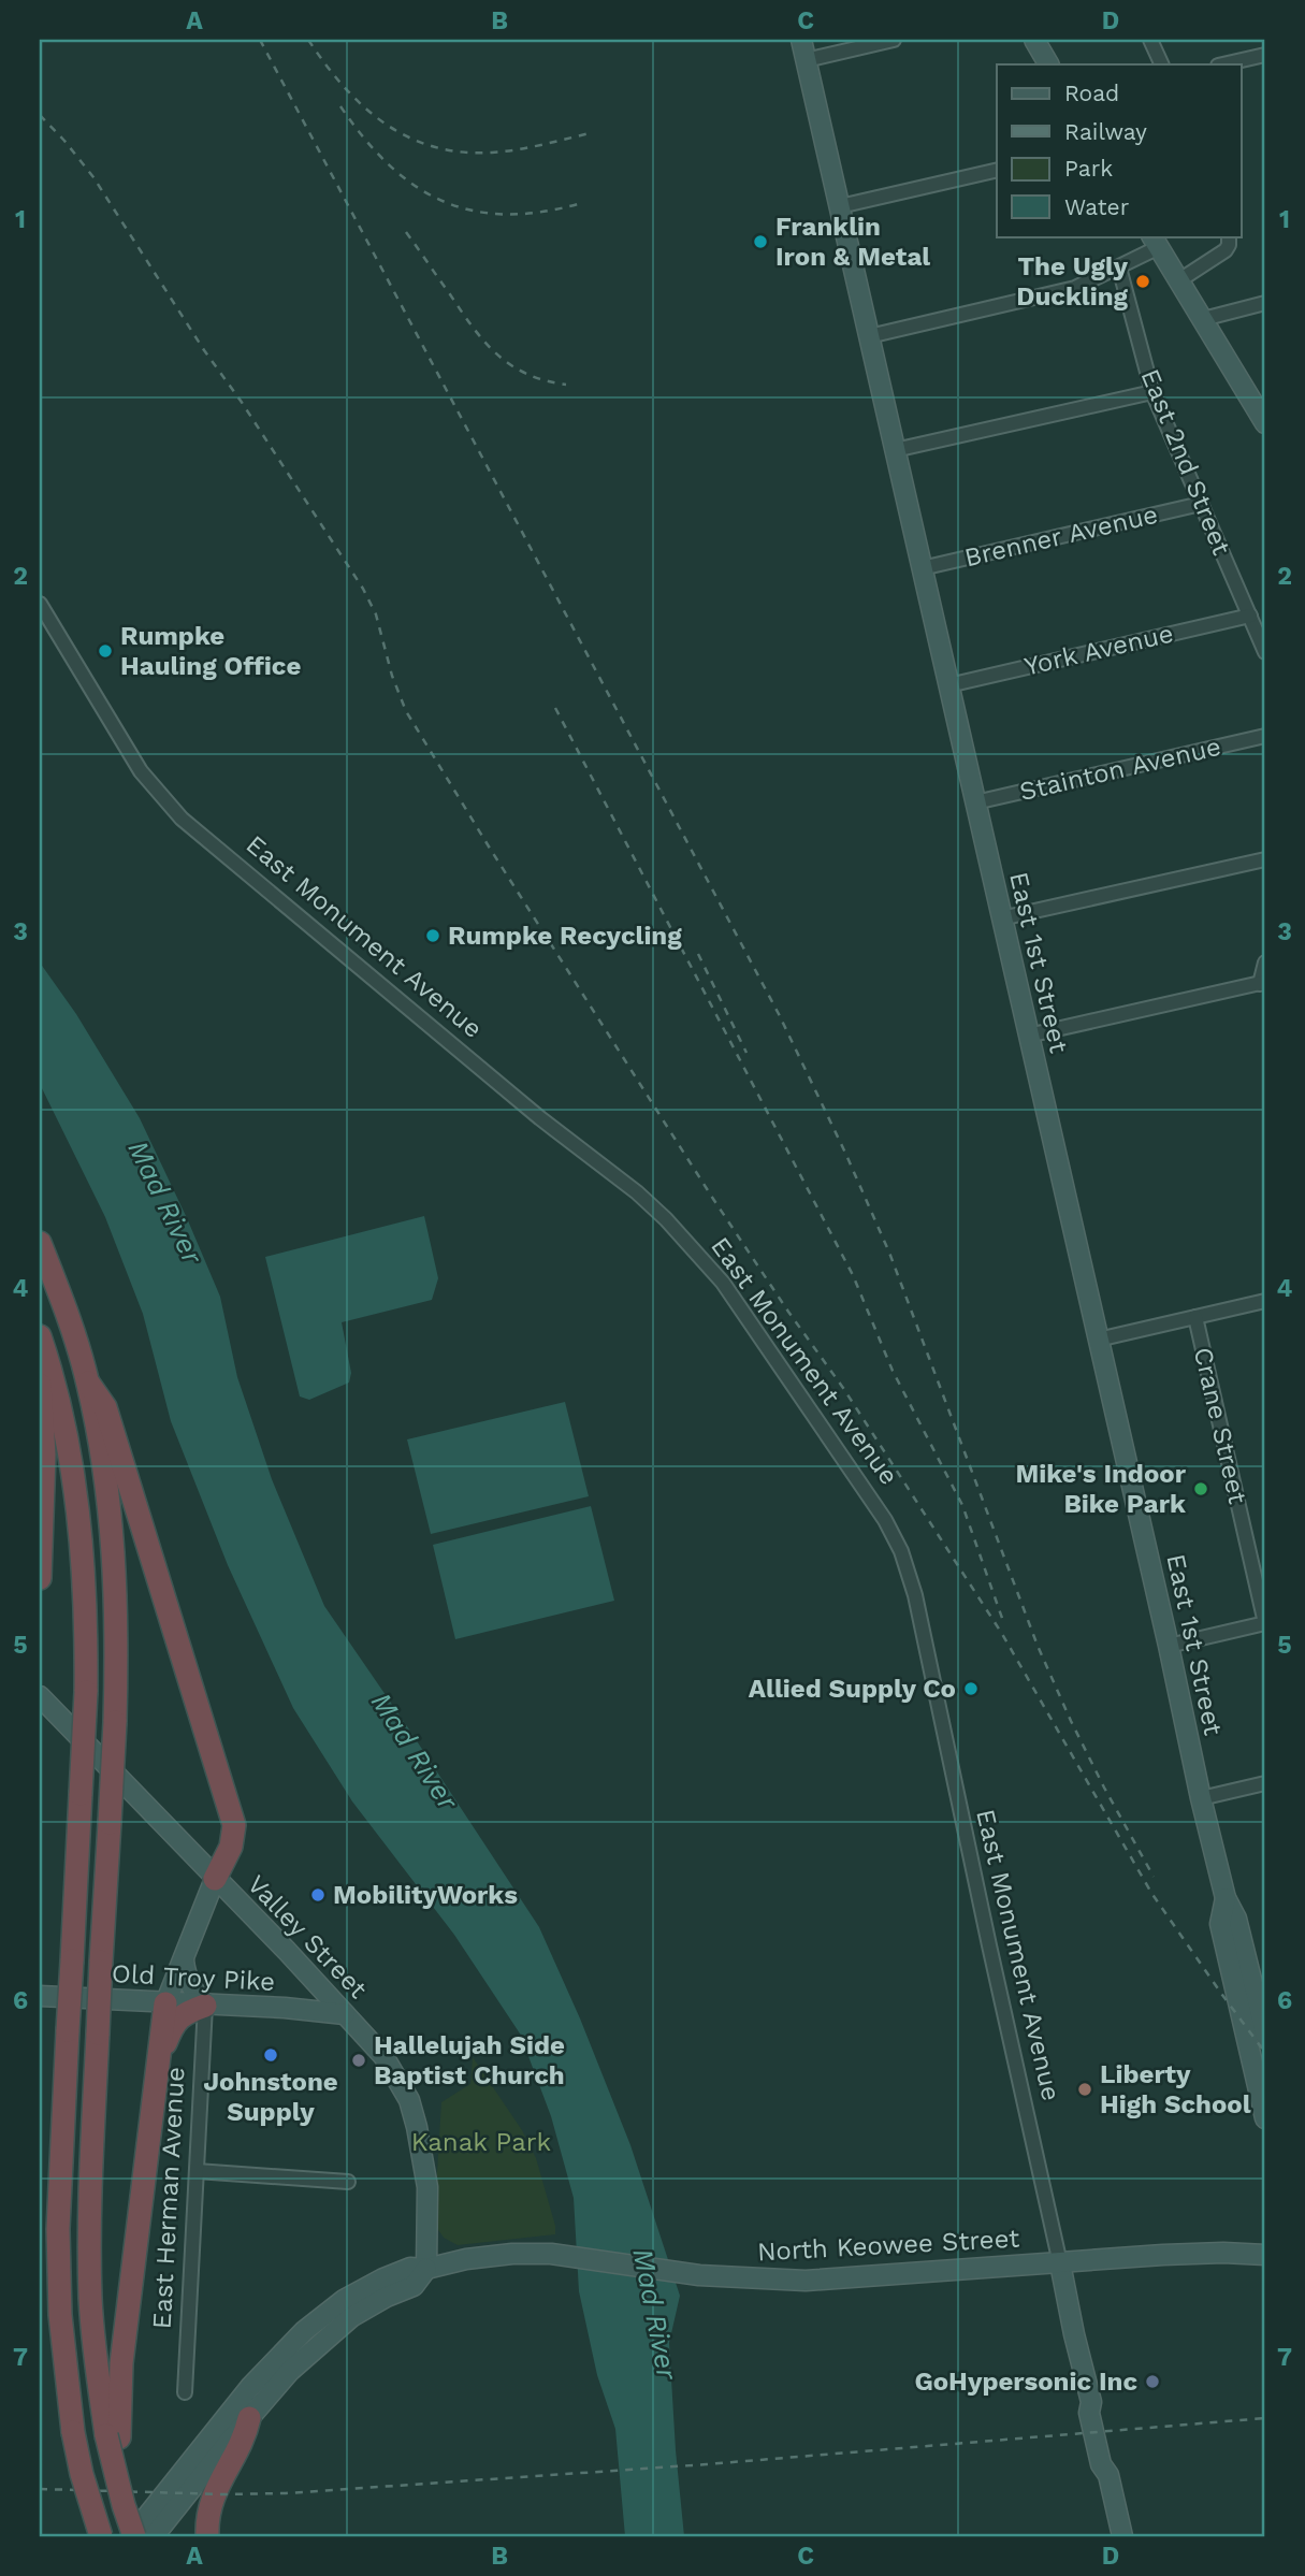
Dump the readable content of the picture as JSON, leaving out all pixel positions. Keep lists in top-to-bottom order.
{
  "streets": {
    "main road": [
      "East Monument Avenue",
      "East 1st Street",
      "Valley Street",
      "Old Troy Pike",
      "North Keowee Street"
    ],
    "street": [
      "East 2nd Street",
      "Brenner Avenue",
      "York Avenue",
      "Stainton Avenue",
      "Crane Street",
      "East Herman Avenue"
    ]
  },
  "crossings": [
    ["East 2nd Street", "Brenner Avenue"],
    ["East 2nd Street", "York Avenue"],
    ["Brenner Avenue", "East 1st Street"],
    ["York Avenue", "East 1st Street"],
    ["Stainton Avenue", "East 1st Street"],
    ["East Monument Avenue", "North Keowee Street"],
    ["Valley Street", "Old Troy Pike"],
    ["Valley Street", "North Keowee Street"],
    ["Old Troy Pike", "East Herman Avenue"]
  ],
  "water": ["Mad River"],
  "parks": ["Kanak Park"],
  "places": [
    "Franklin Iron & Metal",
    "The Ugly Duckling",
    "Rumpke Hauling Office",
    "Rumpke Recycling",
    "Mike's Indoor Bike Park",
    "Allied Supply Co",
    "MobilityWorks",
    "Johnstone Supply",
    "Hallelujah Side Baptist Church",
    "Liberty High School",
    "GoHypersonic Inc"
  ],
  "legend": [
    "Road",
    "Railway",
    "Park",
    "Water"
  ],
  "grid": {
    "columns": [
      "A",
      "B",
      "C",
      "D"
    ],
    "rows": [
      "1",
      "2",
      "3",
      "4",
      "5",
      "6",
      "7"
    ]
  }
}
